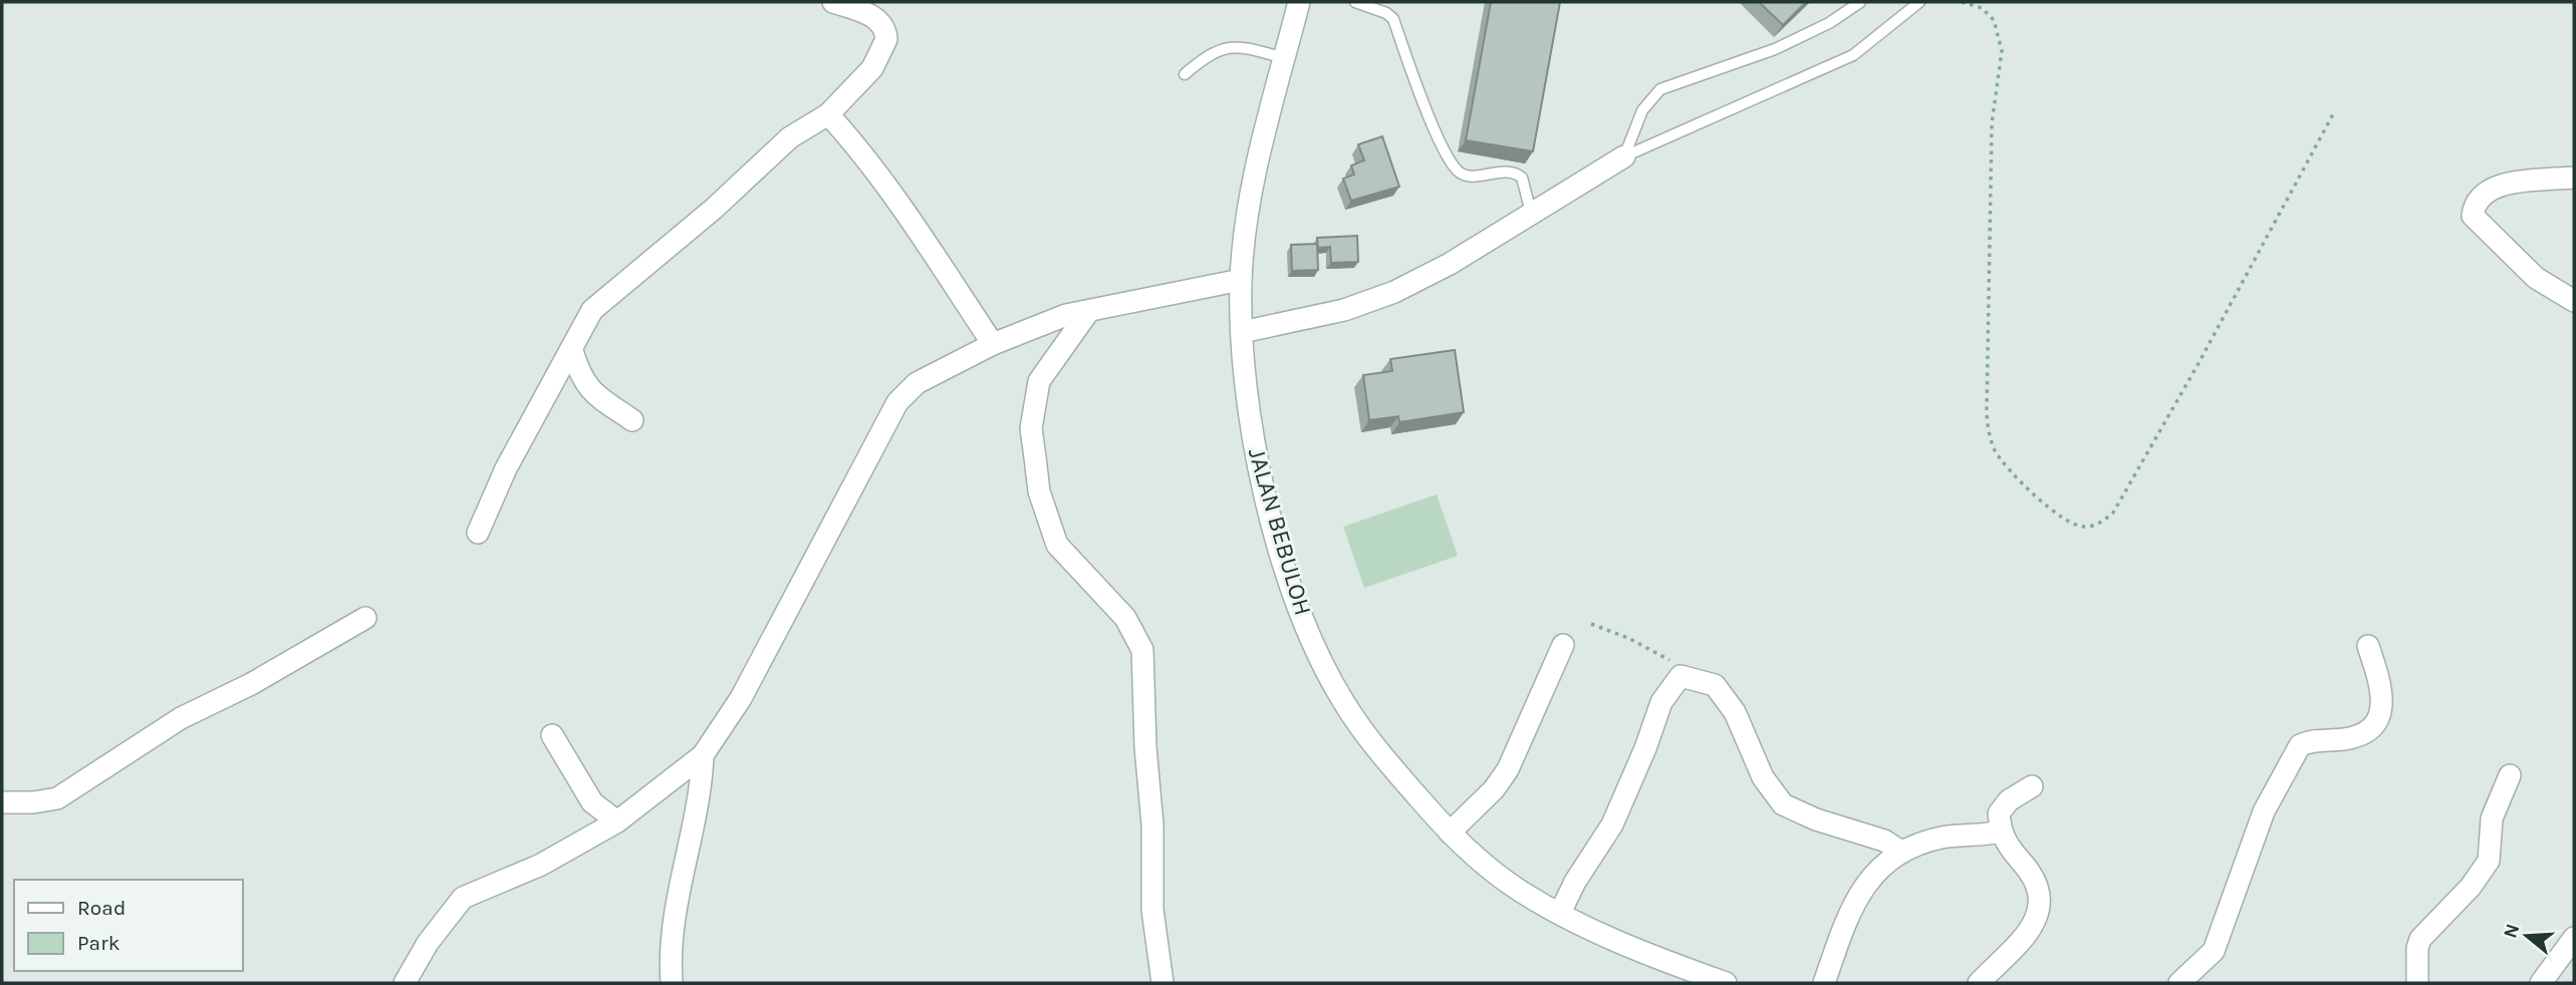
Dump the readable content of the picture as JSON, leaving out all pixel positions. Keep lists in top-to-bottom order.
{
  "streets": {
    "street": ["JALAN BEBULOH"]
  },
  "legend": ["Road", "Park"],
  "north": "left"
}
